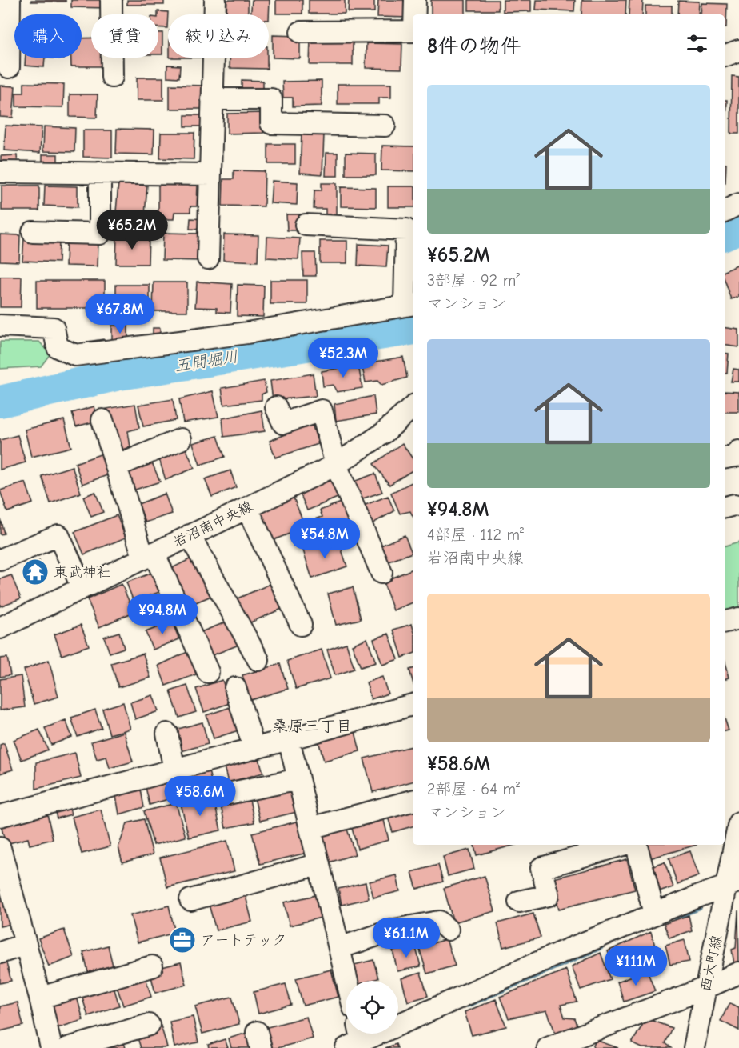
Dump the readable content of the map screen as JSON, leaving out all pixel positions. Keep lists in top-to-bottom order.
{
  "streets": {
    "street": ["岩沼南中央線", "西大町線"]
  },
  "districts": ["桑原三丁目"],
  "water": ["五間堀川"],
  "places": {
    "temple": ["東武神社"],
    "office": ["アートテック"]
  },
  "page": {
    "chip": ["購入", "賃貸", "絞り込み"],
    "heading": "8件の物件",
    "list": [
      {
        "name": "¥65.2M",
        "note": "3部屋 · 92 m² · マンション"
      },
      {
        "name": "¥94.8M",
        "note": "4部屋 · 112 m² · 岩沼南中央線"
      },
      {
        "name": "¥58.6M",
        "note": "2部屋 · 64 m² · マンション"
      }
    ],
    "price": [
      "¥65.2M",
      "¥67.8M",
      "¥52.3M",
      "¥54.8M",
      "¥94.8M",
      "¥58.6M",
      "¥61.1M",
      "¥111M"
    ]
  }
}
